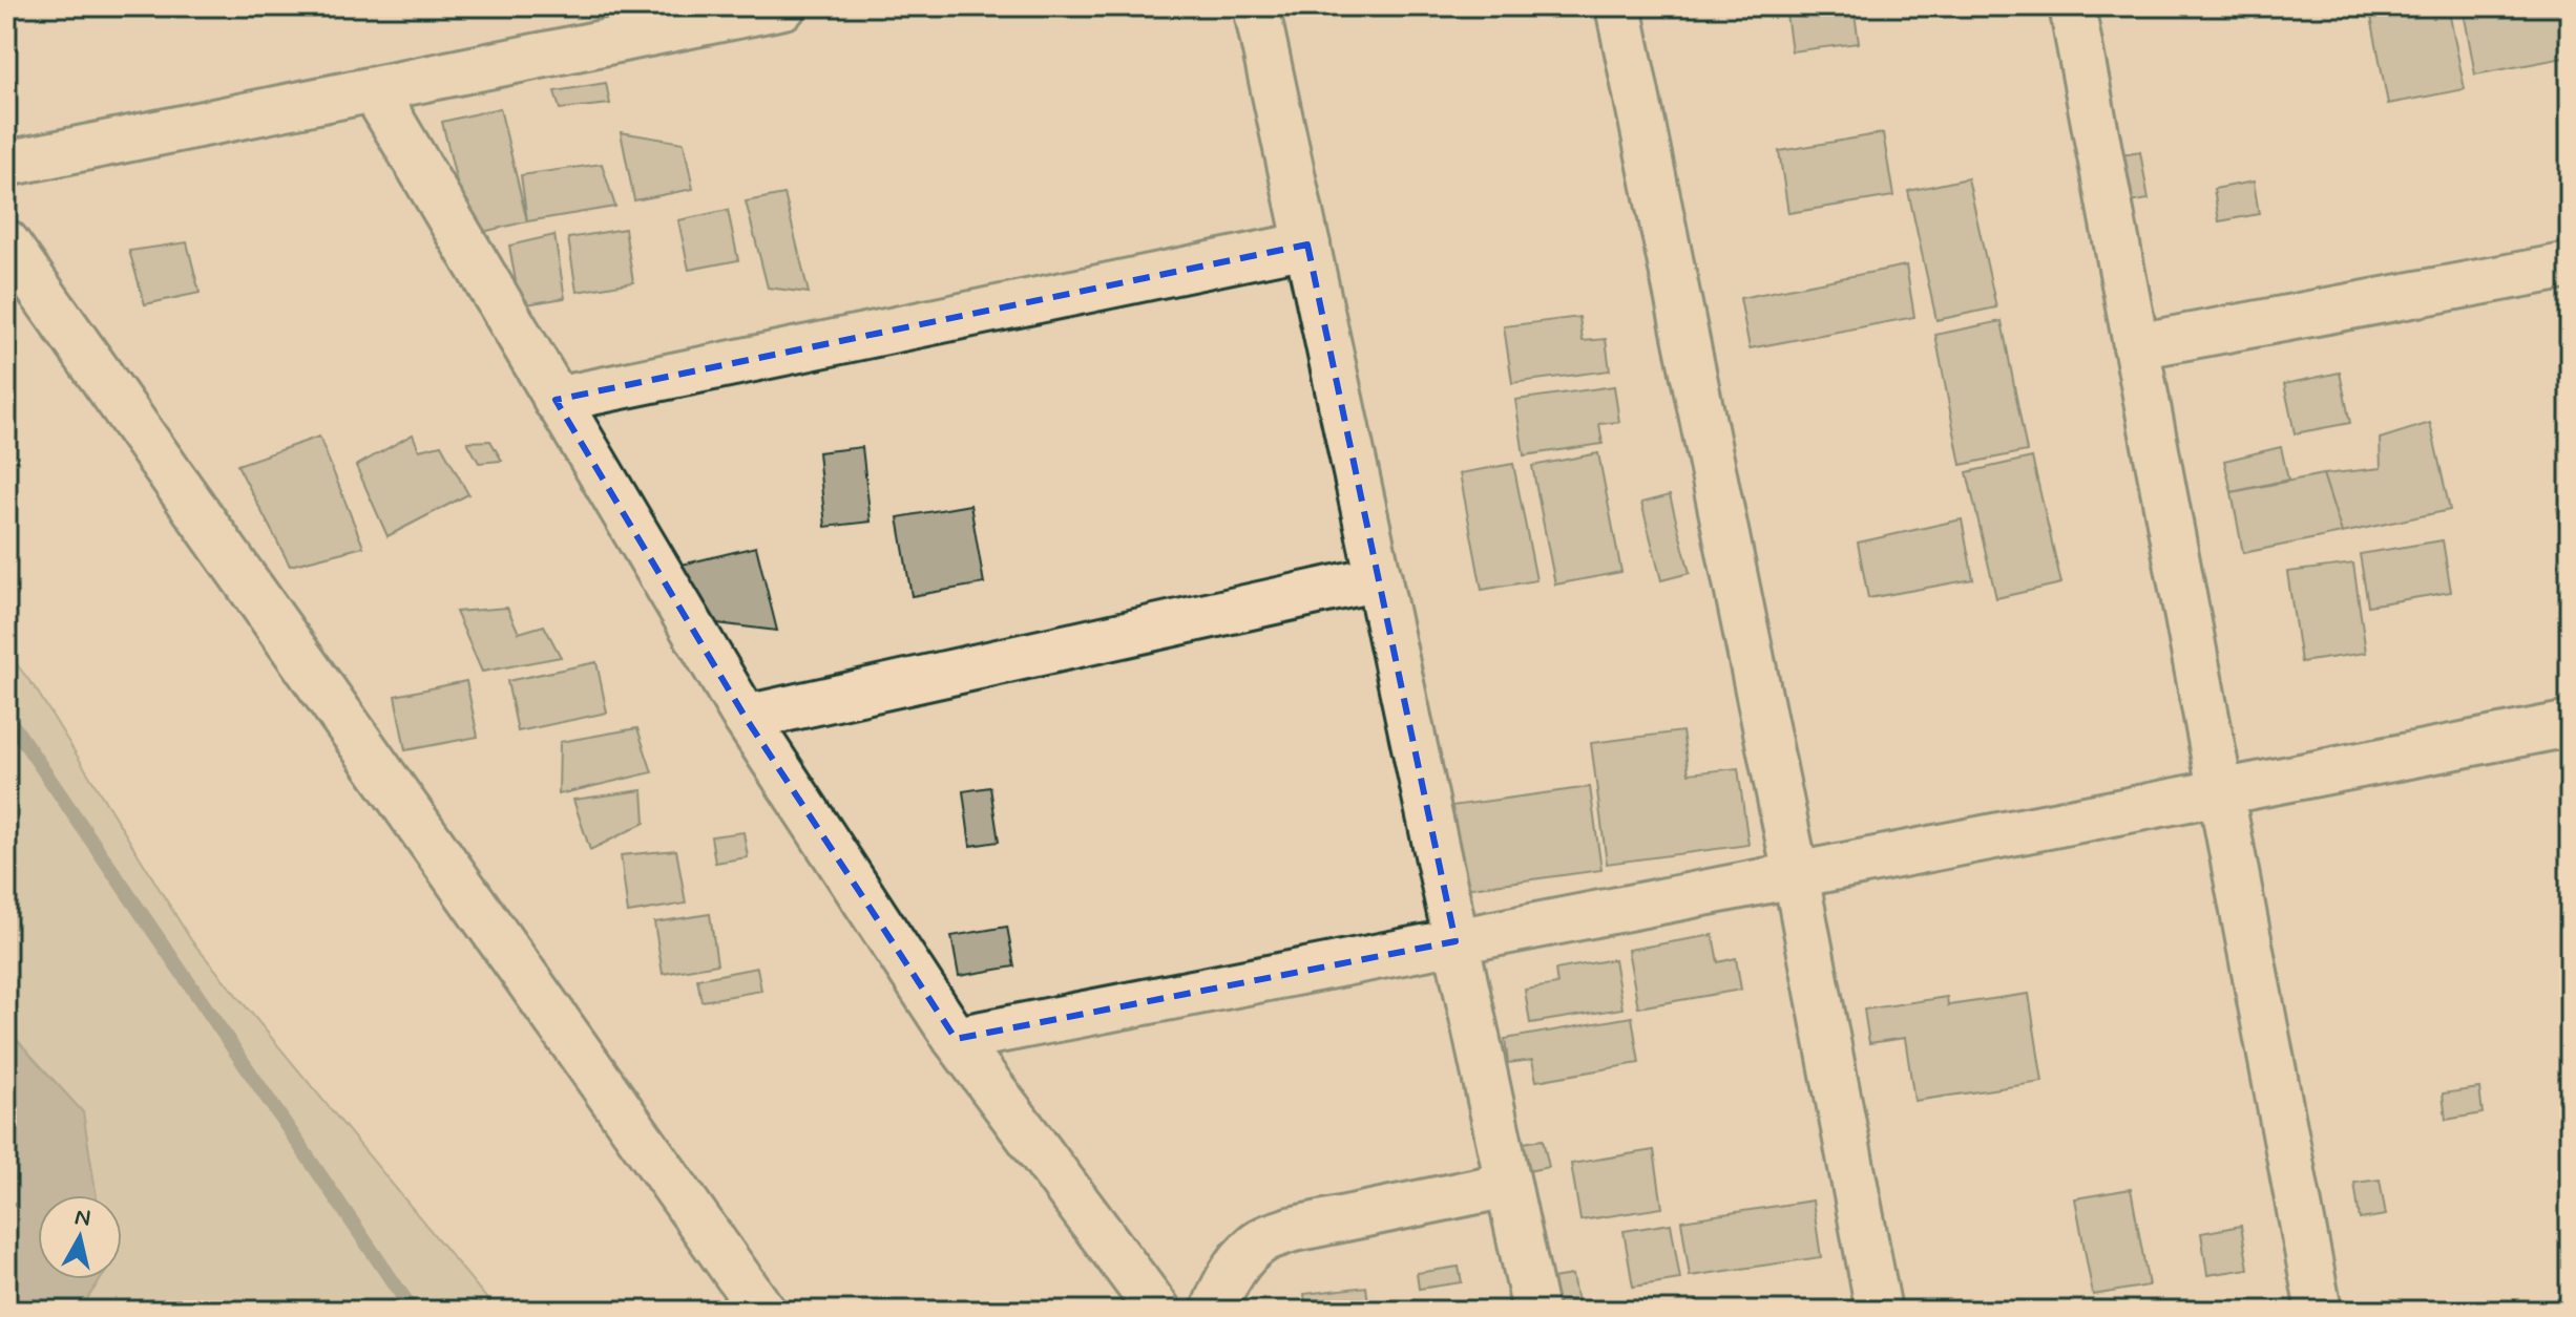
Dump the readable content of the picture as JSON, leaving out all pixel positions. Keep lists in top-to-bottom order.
{
  "north": "top"
}
